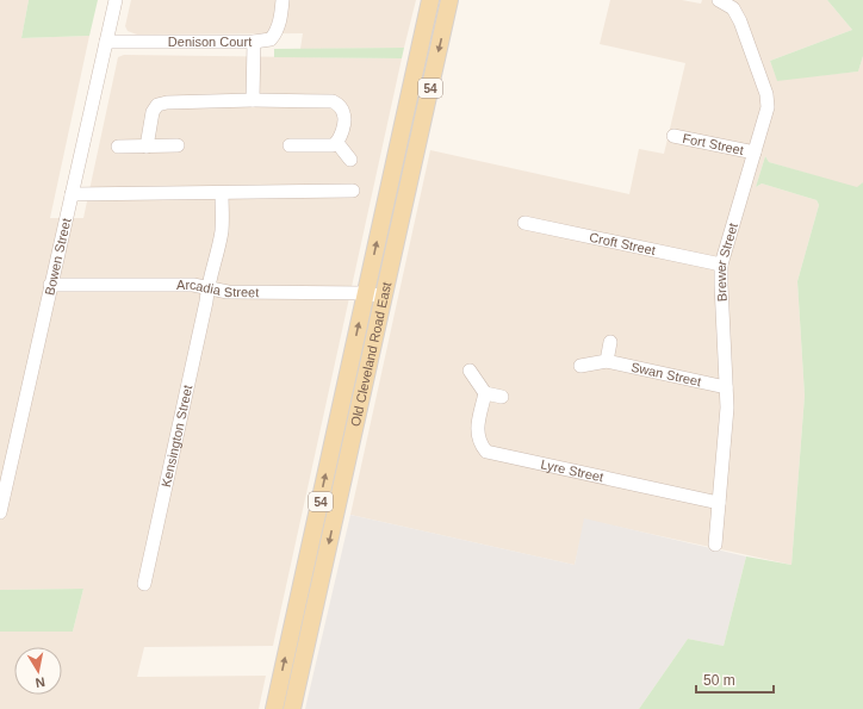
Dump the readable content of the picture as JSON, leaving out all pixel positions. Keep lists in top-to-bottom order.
{
  "streets": {
    "main road": ["54", "Old Cleveland Road East"],
    "street": [
      "Denison Court",
      "Fort Street",
      "Croft Street",
      "Bowen Street",
      "Brewer Street",
      "Arcadia Street",
      "Swan Street",
      "Kensington Street",
      "Lyre Street"
    ]
  },
  "crossings": [
    ["Denison Court", "Bowen Street"],
    ["Fort Street", "Brewer Street"],
    ["Croft Street", "Brewer Street"],
    ["Bowen Street", "Arcadia Street"],
    ["Brewer Street", "Swan Street"],
    ["Brewer Street", "Lyre Street"],
    ["Arcadia Street", "Old Cleveland Road East"],
    ["Arcadia Street", "Kensington Street"]
  ],
  "scale_bar": "50 m",
  "north": "bottom"
}
